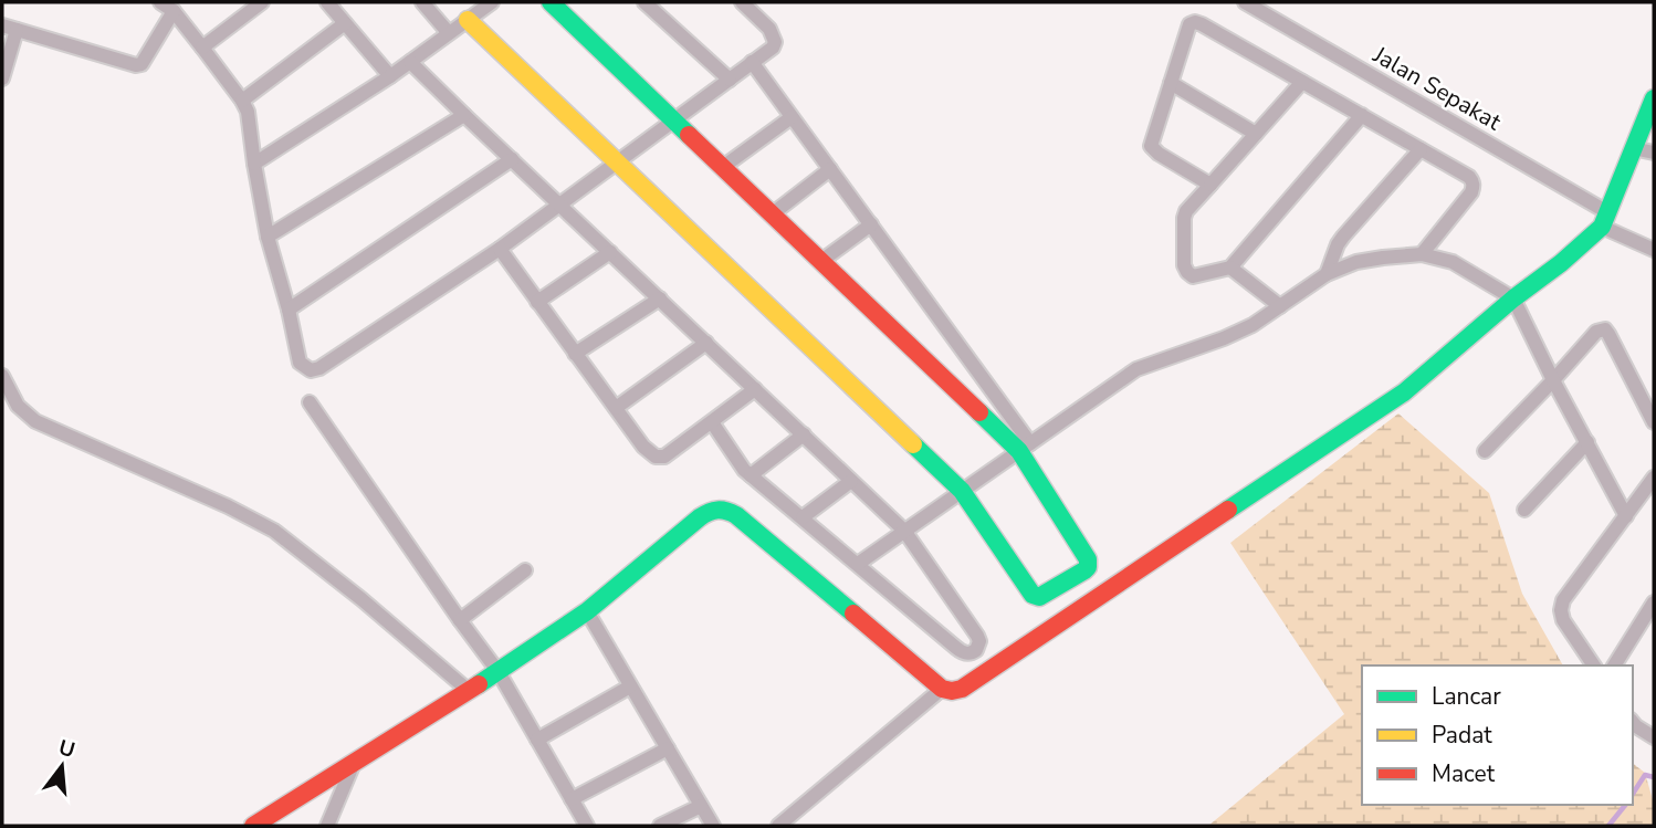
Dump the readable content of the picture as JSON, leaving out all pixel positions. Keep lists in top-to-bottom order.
{
  "streets": {
    "street": ["Jalan Sepakat"]
  },
  "legend": ["Lancar", "Padat", "Macet"],
  "north": "top"
}
